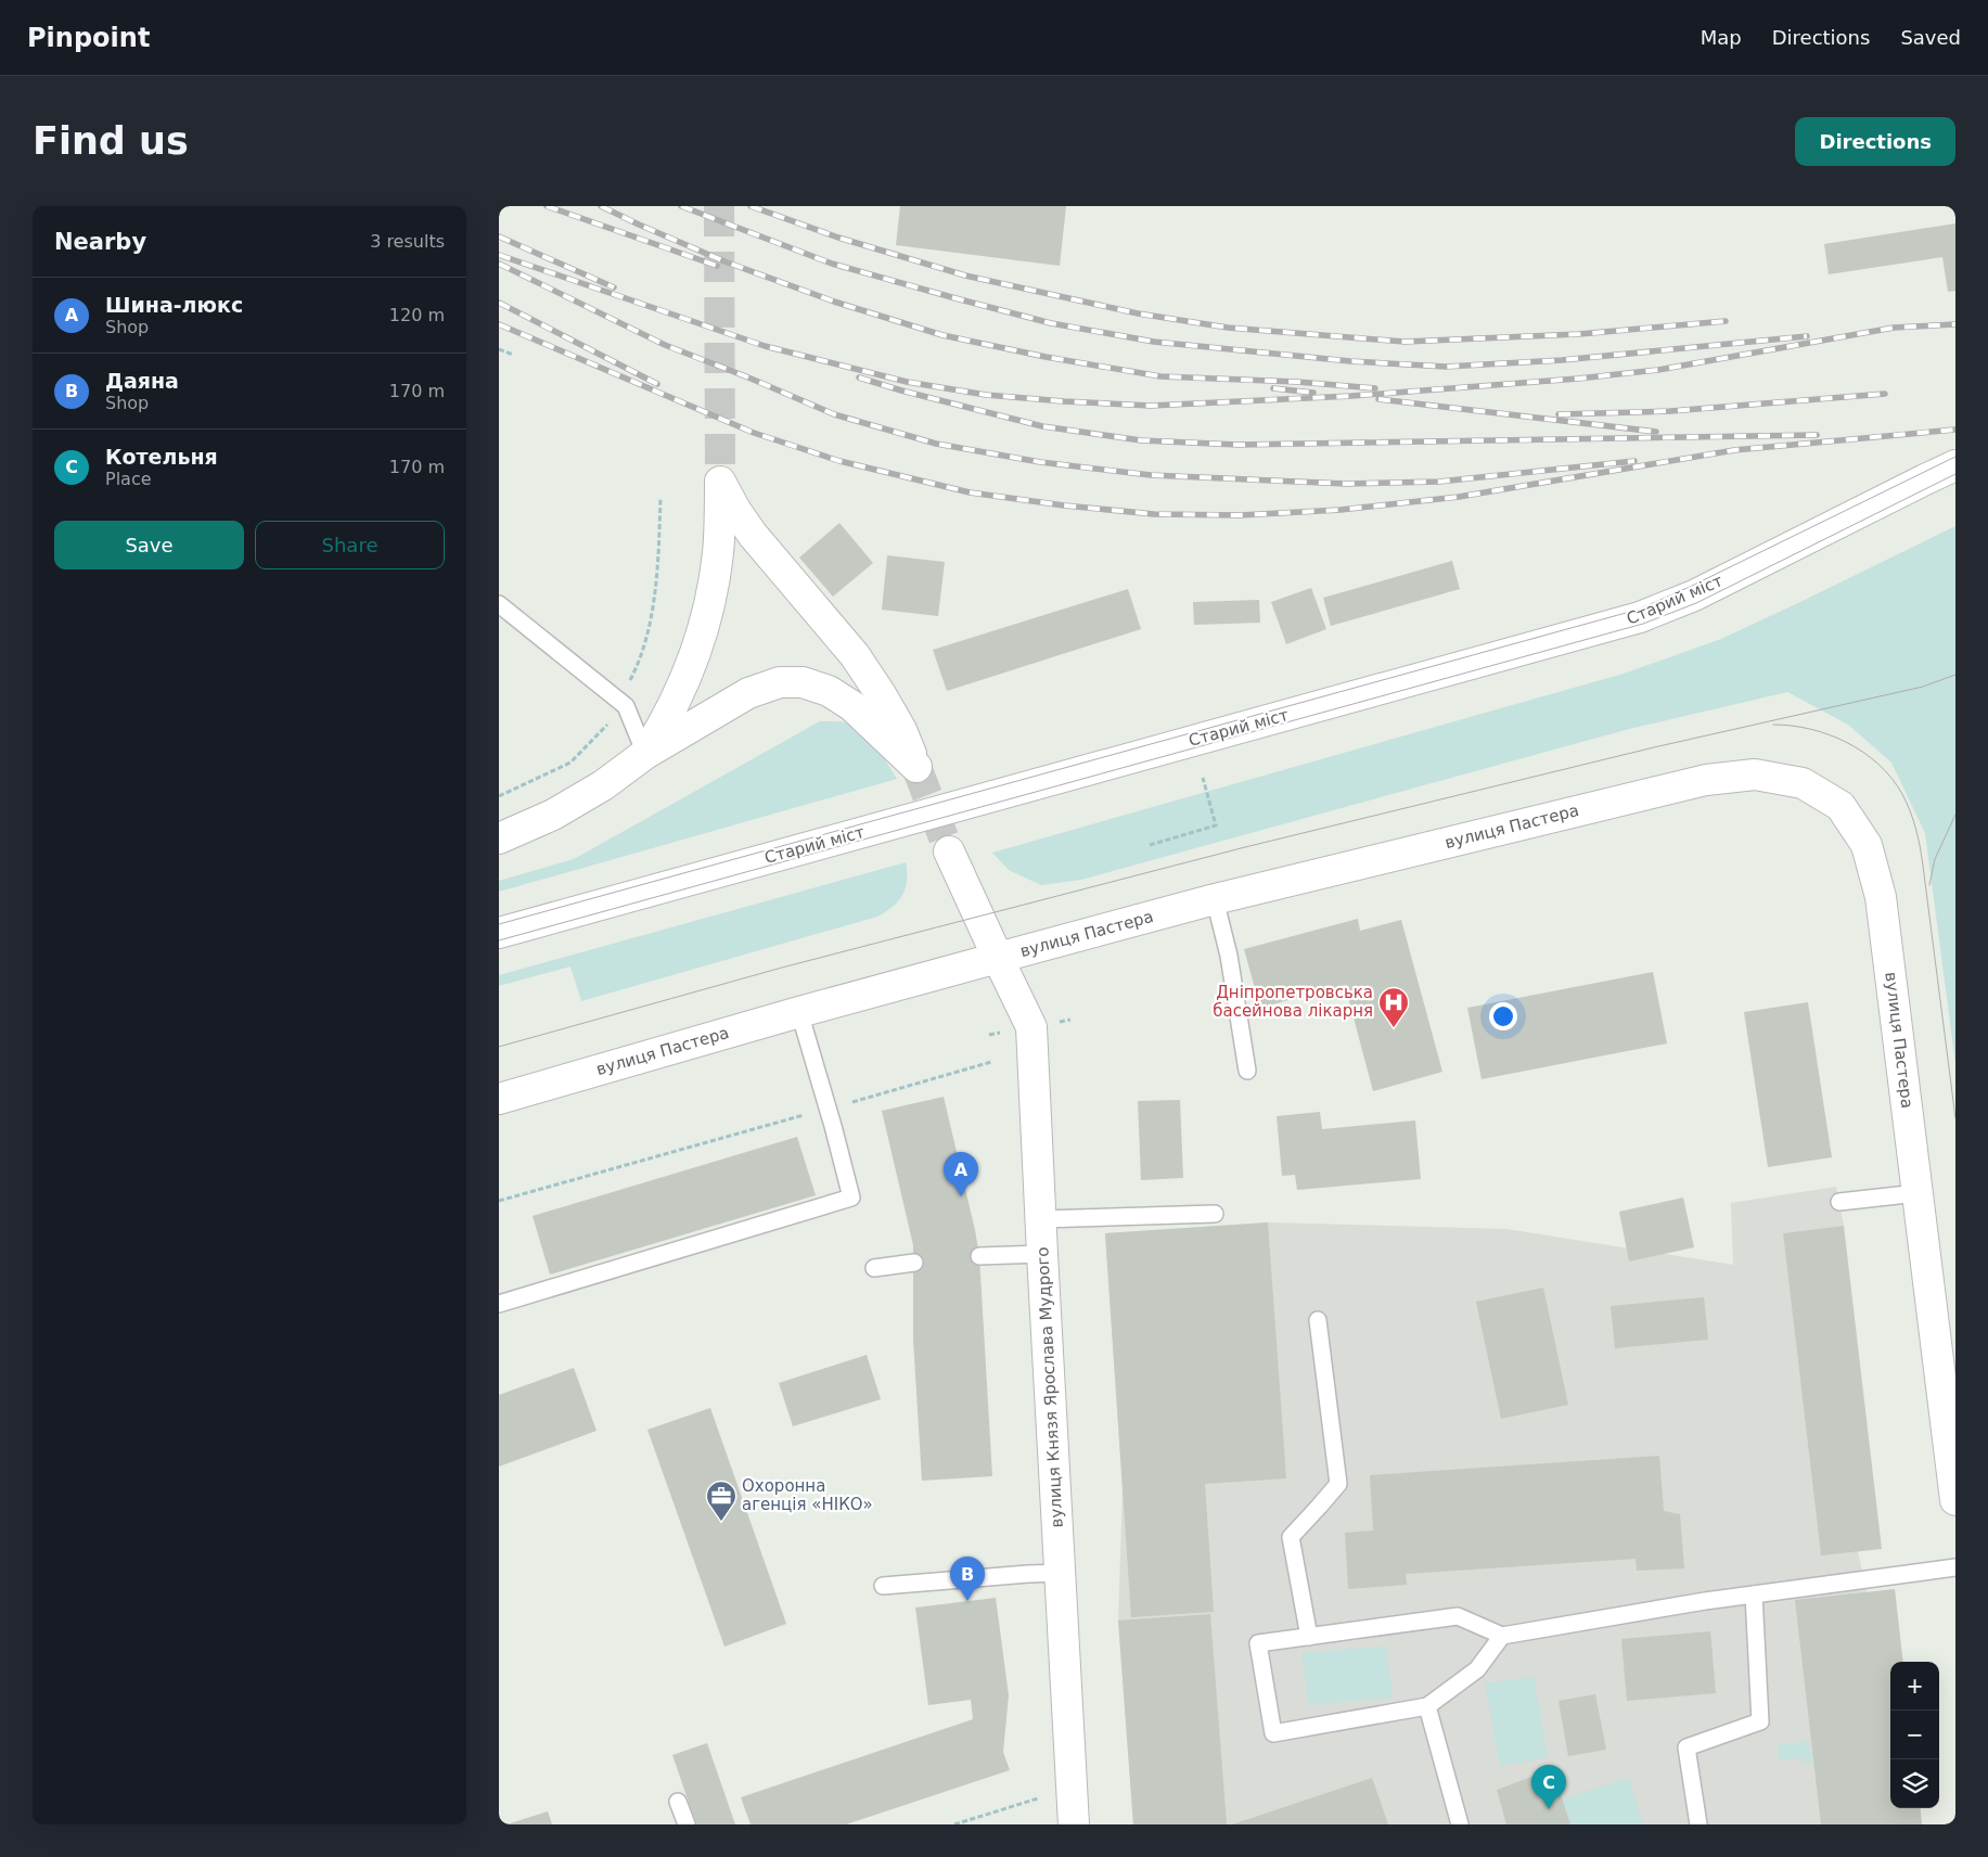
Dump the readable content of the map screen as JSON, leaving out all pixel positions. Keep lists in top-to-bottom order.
{
  "streets": {
    "main road": ["Старий міст", "вулиця Пастера", "вулиця Князя Ярослава Мудрого"]
  },
  "crossings": [
    ["вулиця Пастера", "вулиця Князя Ярослава Мудрого"]
  ],
  "places": {
    "hospital": ["Дніпропетровська басейнова лікарня"],
    "office": ["Охоронна агенція «НІКО»"]
  },
  "page": {
    "header": "Pinpoint",
    "nav": ["Map", "Directions", "Saved"],
    "buttons": [
      "Directions",
      ["Save", "Share"]
    ],
    "title": "Find us",
    "heading": ["Nearby", "3 results"],
    "list": [
      {
        "mark": "A",
        "name": "Шина-люкс",
        "note": "Shop",
        "value": "120 m"
      },
      {
        "mark": "B",
        "name": "Даяна",
        "note": "Shop",
        "value": "170 m"
      },
      {
        "mark": "C",
        "name": "Котельня",
        "note": "Place",
        "value": "170 m"
      }
    ],
    "pins": ["A", "B", "C"],
    "map_buttons": ["+", "−"]
  }
}
